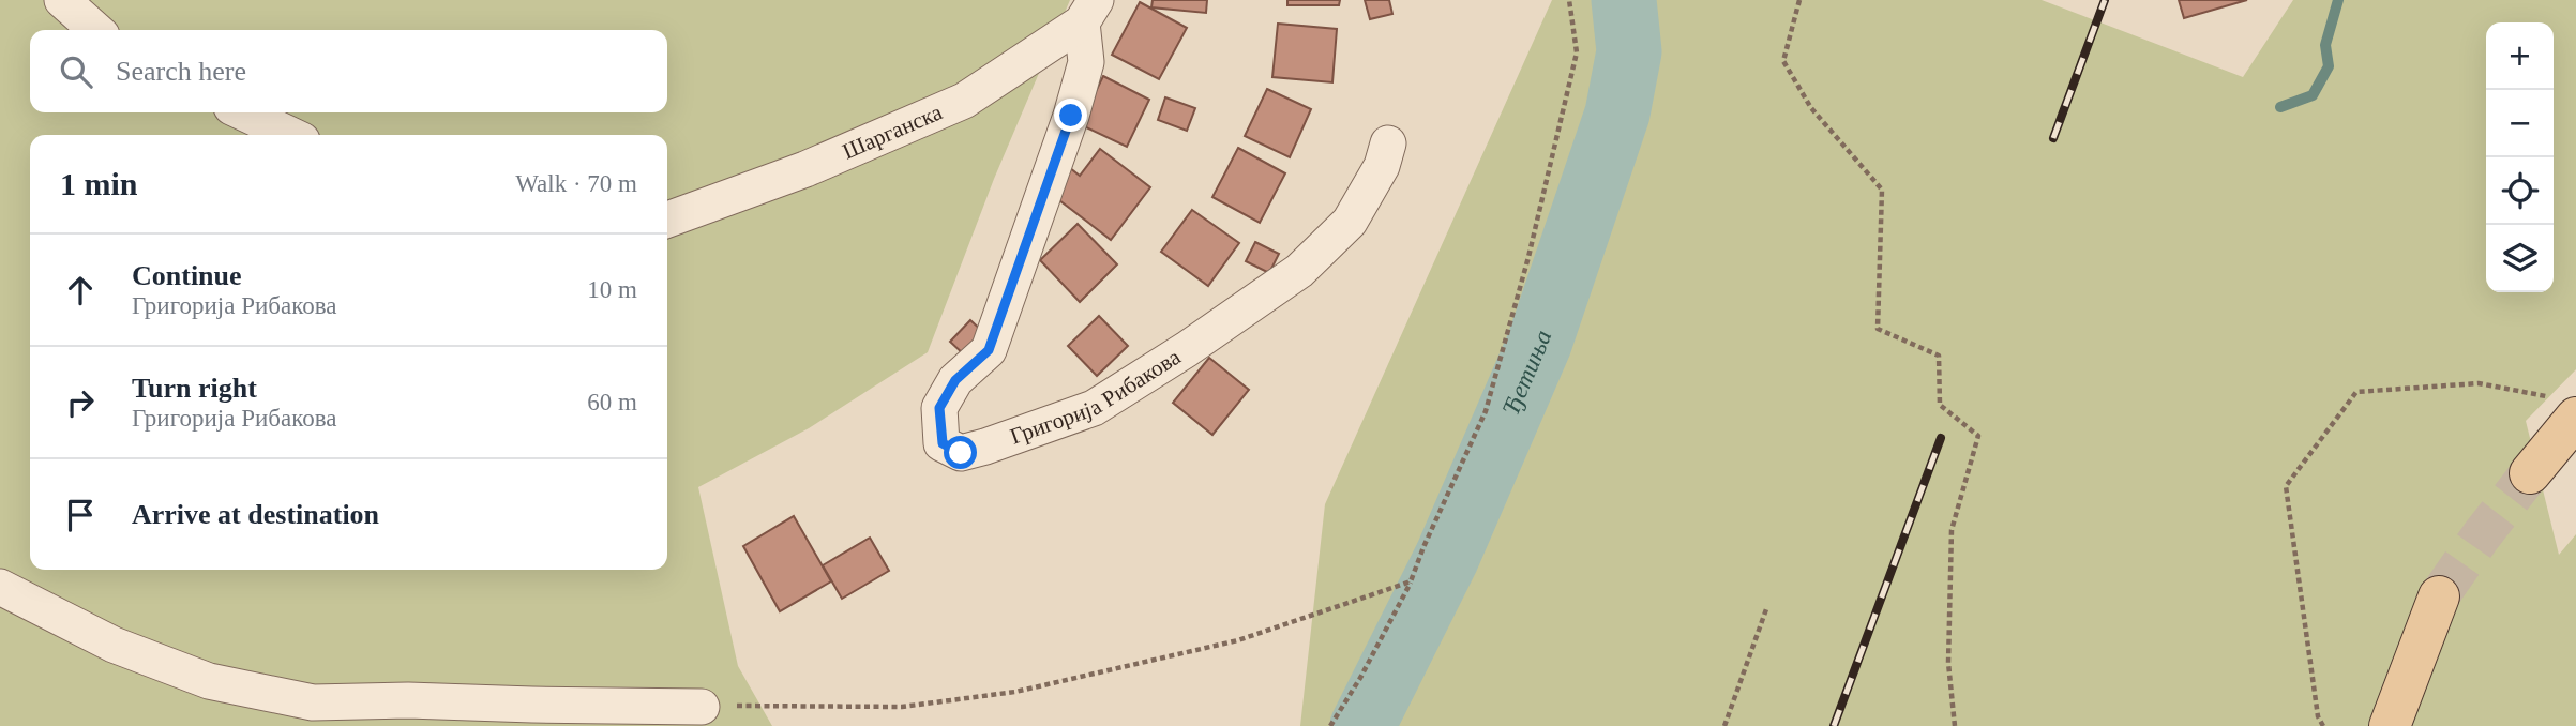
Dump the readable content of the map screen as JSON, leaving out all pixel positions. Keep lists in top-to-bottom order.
{
  "streets": {
    "street": ["Шарганска", "Григорија Рибакова"]
  },
  "crossings": [
    ["Шарганска", "Григорија Рибакова"]
  ],
  "water": ["Ђетиња"],
  "page": {
    "map_buttons": ["+", "−"],
    "search": "Search here",
    "heading": ["1 min", "Walk · 70 m"],
    "list": [
      ["Continue", "Григорија Рибакова", "10 m"],
      ["Turn right", "Григорија Рибакова", "60 m"],
      "Arrive at destination"
    ]
  }
}
